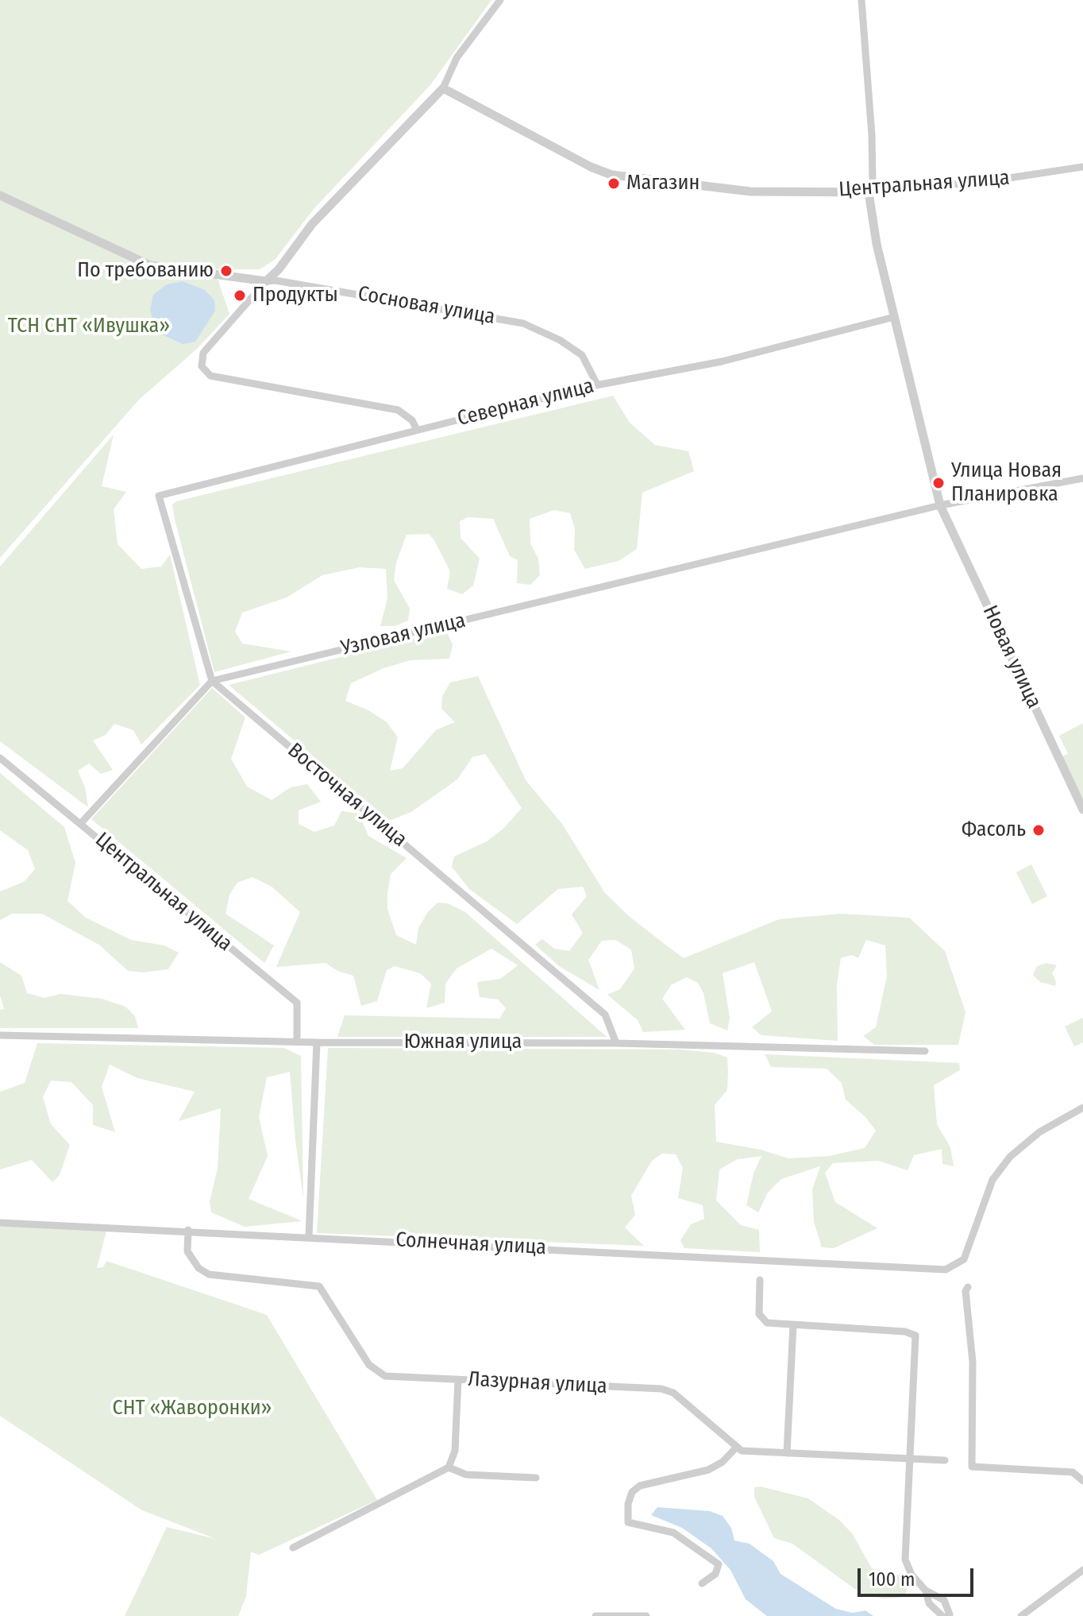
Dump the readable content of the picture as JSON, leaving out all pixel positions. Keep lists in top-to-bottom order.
{
  "streets": {
    "street": [
      "Центральная улица",
      "Сосновая улица",
      "Северная улица",
      "Узловая улица",
      "Новая улица",
      "Восточная улица",
      "Южная улица",
      "Солнечная улица",
      "Лазурная улица"
    ]
  },
  "crossings": [
    ["Центральная улица", "Новая улица"],
    ["Центральная улица", "Южная улица"],
    ["Сосновая улица", "Северная улица"],
    ["Северная улица", "Узловая улица"],
    ["Северная улица", "Новая улица"],
    ["Северная улица", "Восточная улица"],
    ["Узловая улица", "Новая улица"],
    ["Узловая улица", "Восточная улица"],
    ["Восточная улица", "Южная улица"],
    ["Солнечная улица", "Лазурная улица"]
  ],
  "parks": ["ТСН СНТ «Ивушка»", "СНТ «Жаворонки»"],
  "places": [
    "Магазин",
    "По требованию",
    "Продукты",
    "Улица Новая Планировка",
    "Фасоль"
  ],
  "scale_bar": "100 m"
}
